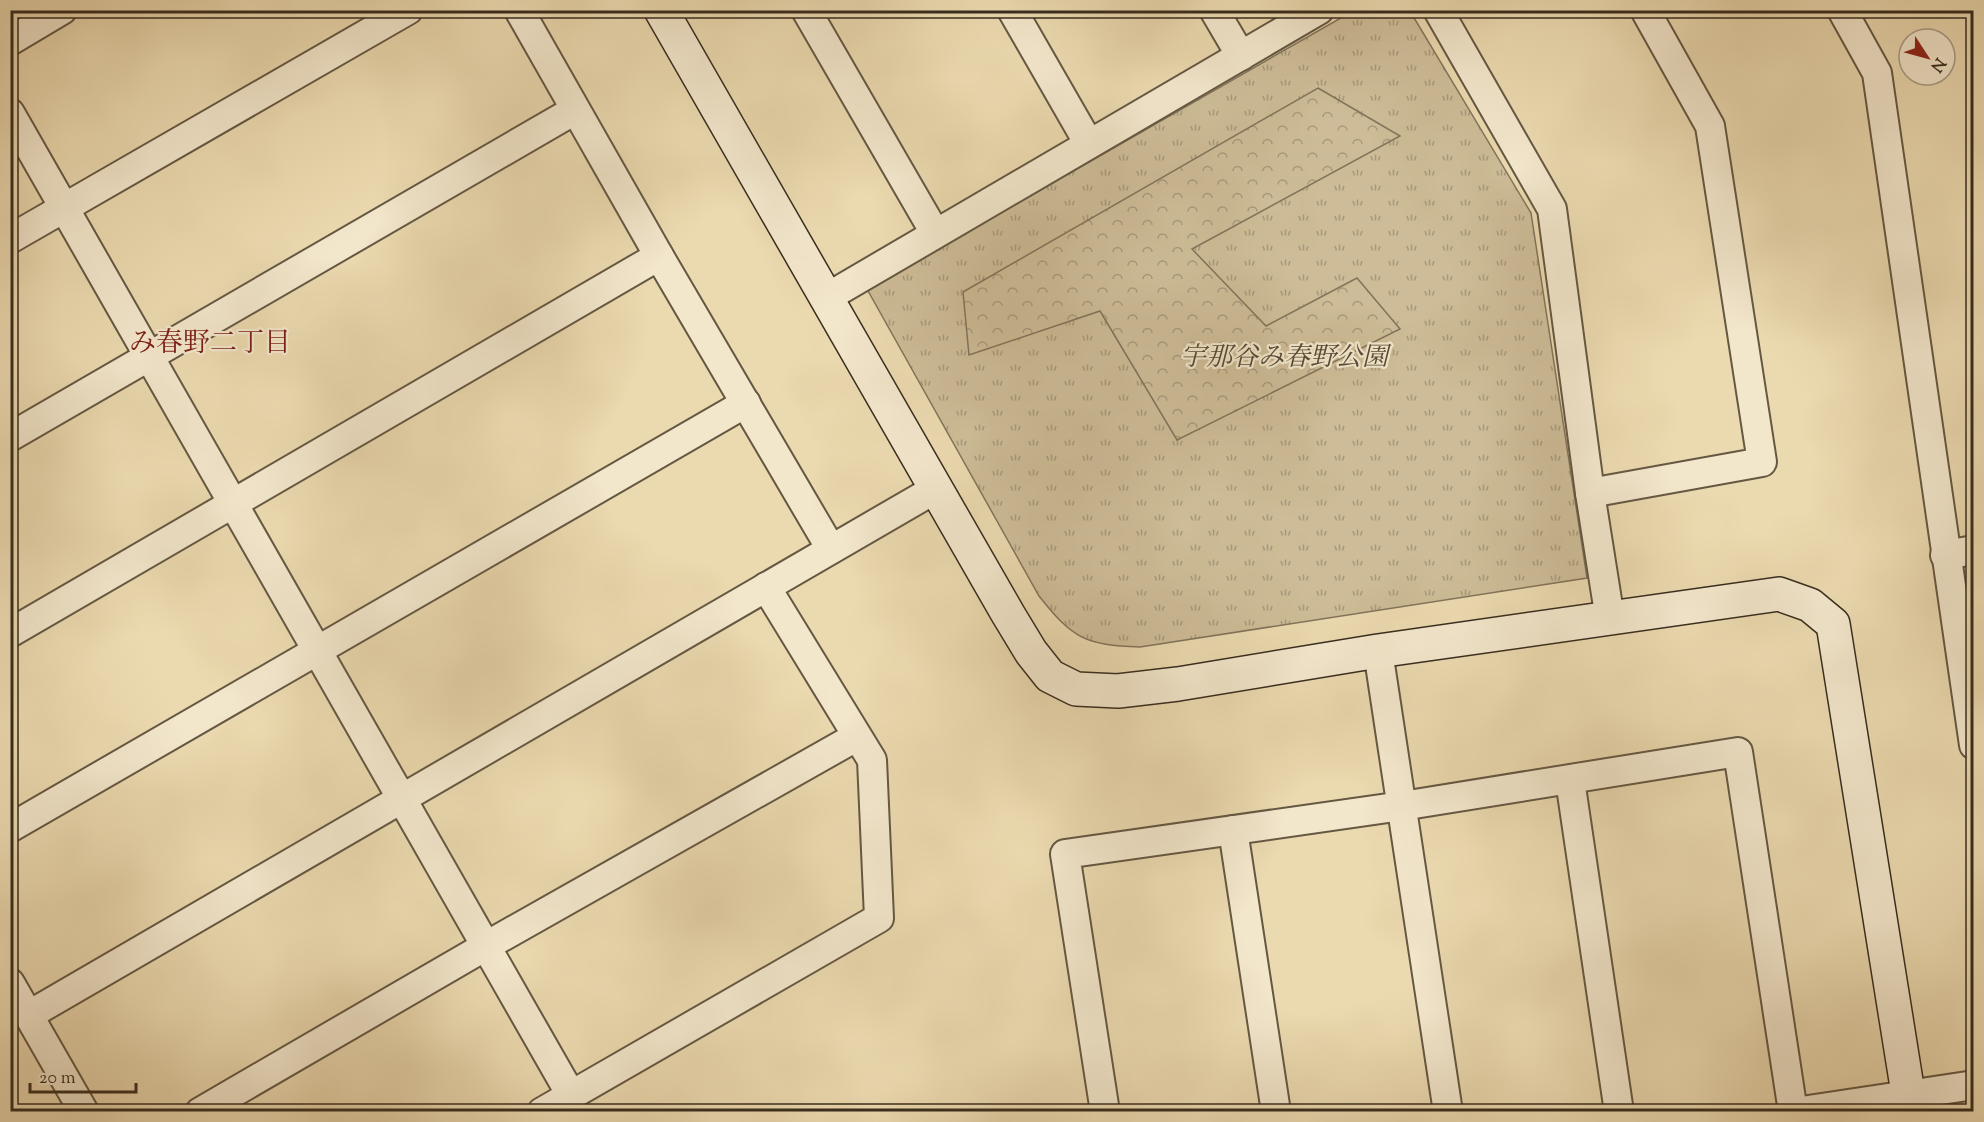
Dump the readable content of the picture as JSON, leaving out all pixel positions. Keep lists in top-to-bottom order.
{
  "districts": ["み春野二丁目"],
  "parks": ["宇那谷み春野公園"],
  "scale_bar": "20 m",
  "north": "bottom right"
}
